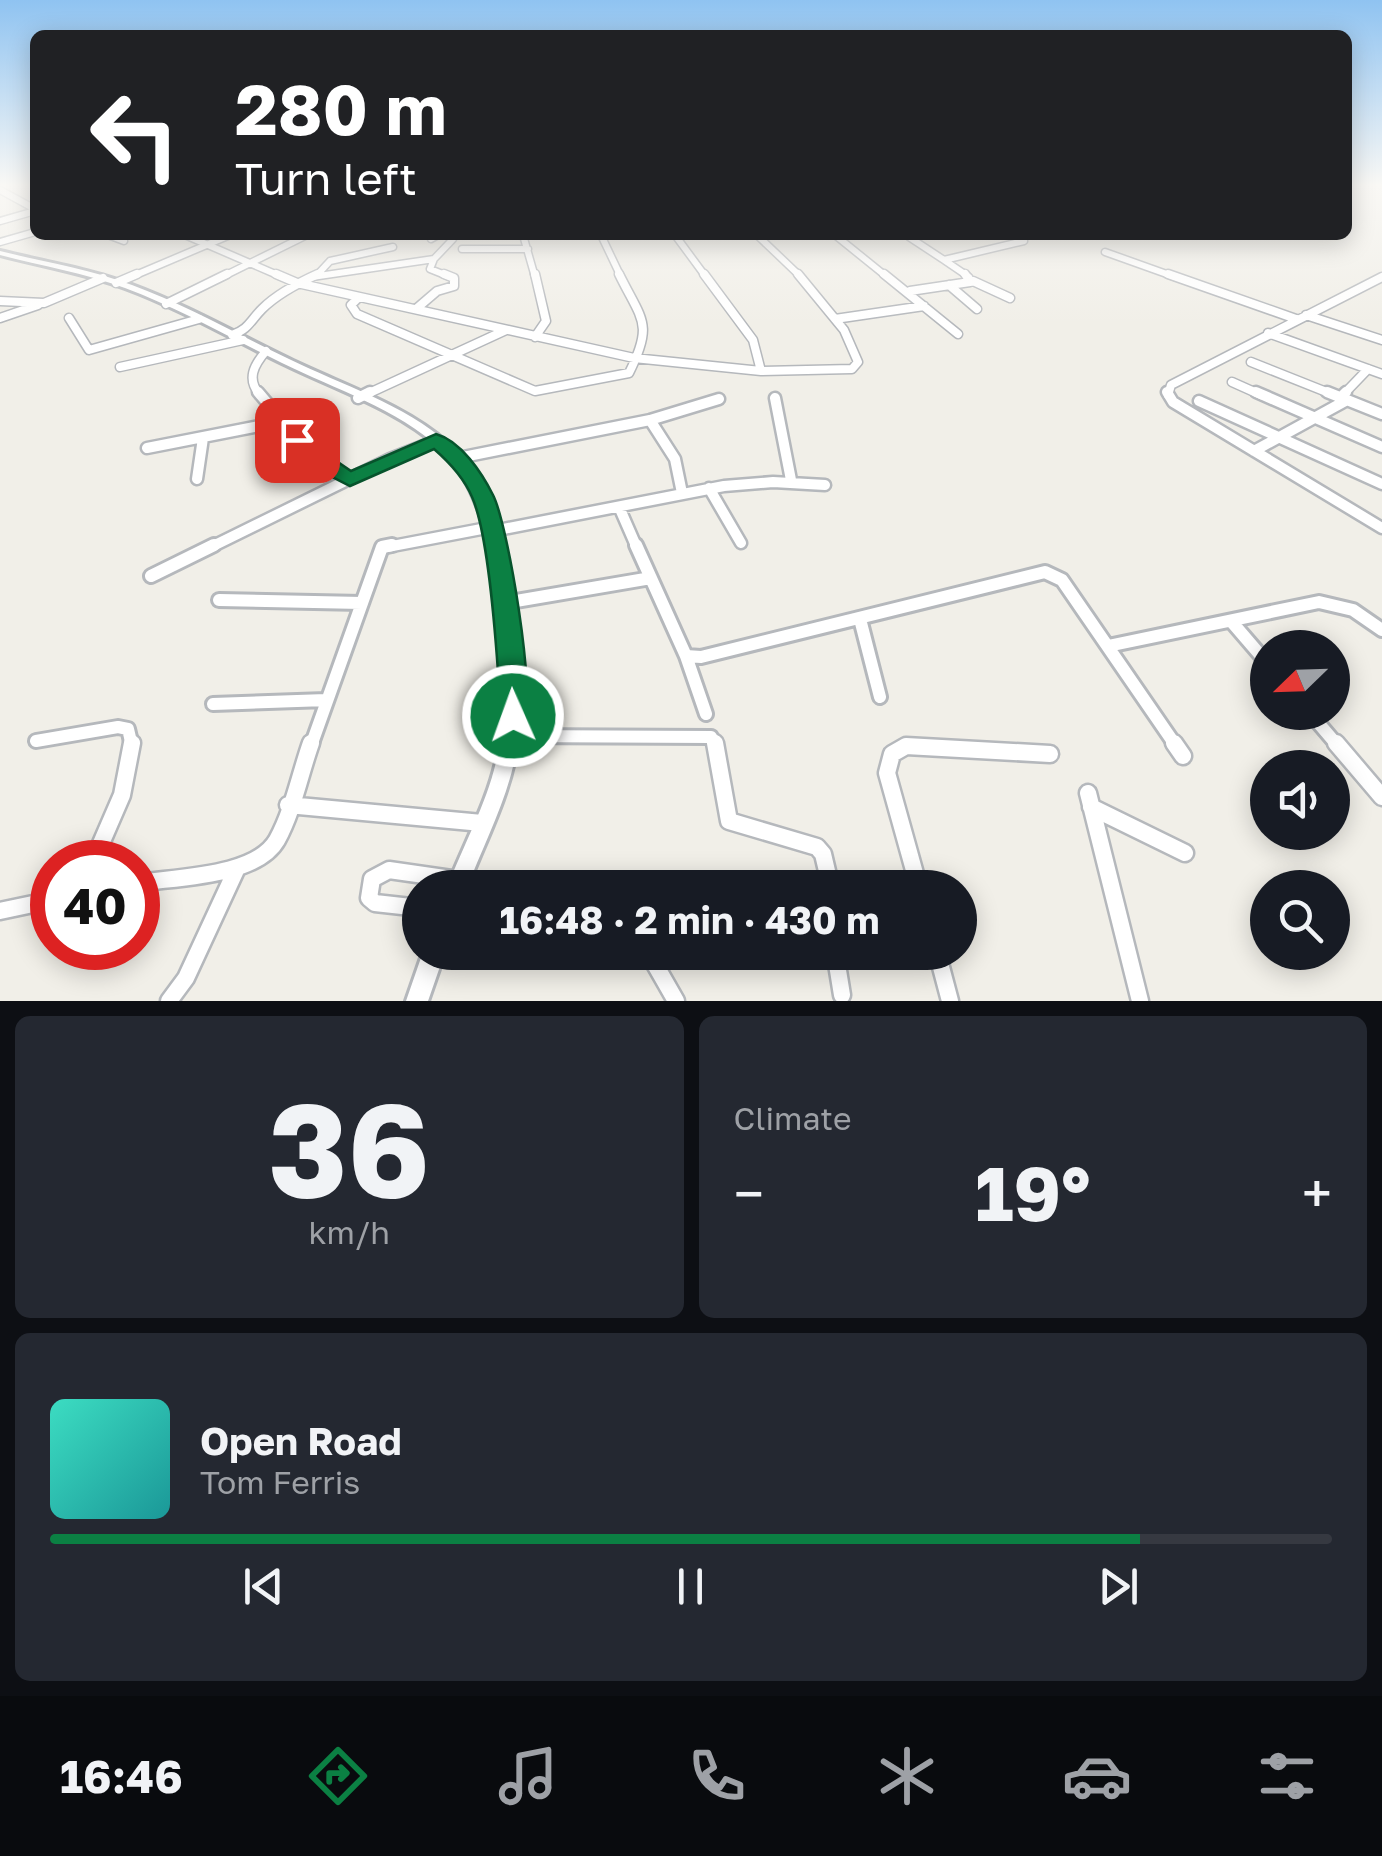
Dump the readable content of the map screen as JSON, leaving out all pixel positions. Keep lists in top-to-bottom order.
{
  "north": "bottom left",
  "page": {
    "turn": ["280 m", "Turn left"],
    "limit": "40",
    "trip": "16:48 · 2 min · 430 m",
    "tile": [
      ["36", "km/h"],
      "Climate"
    ],
    "heat": ["−", "19°", "+"],
    "song": ["Open Road", "Tom Ferris"],
    "tabs": "16:46"
  }
}
